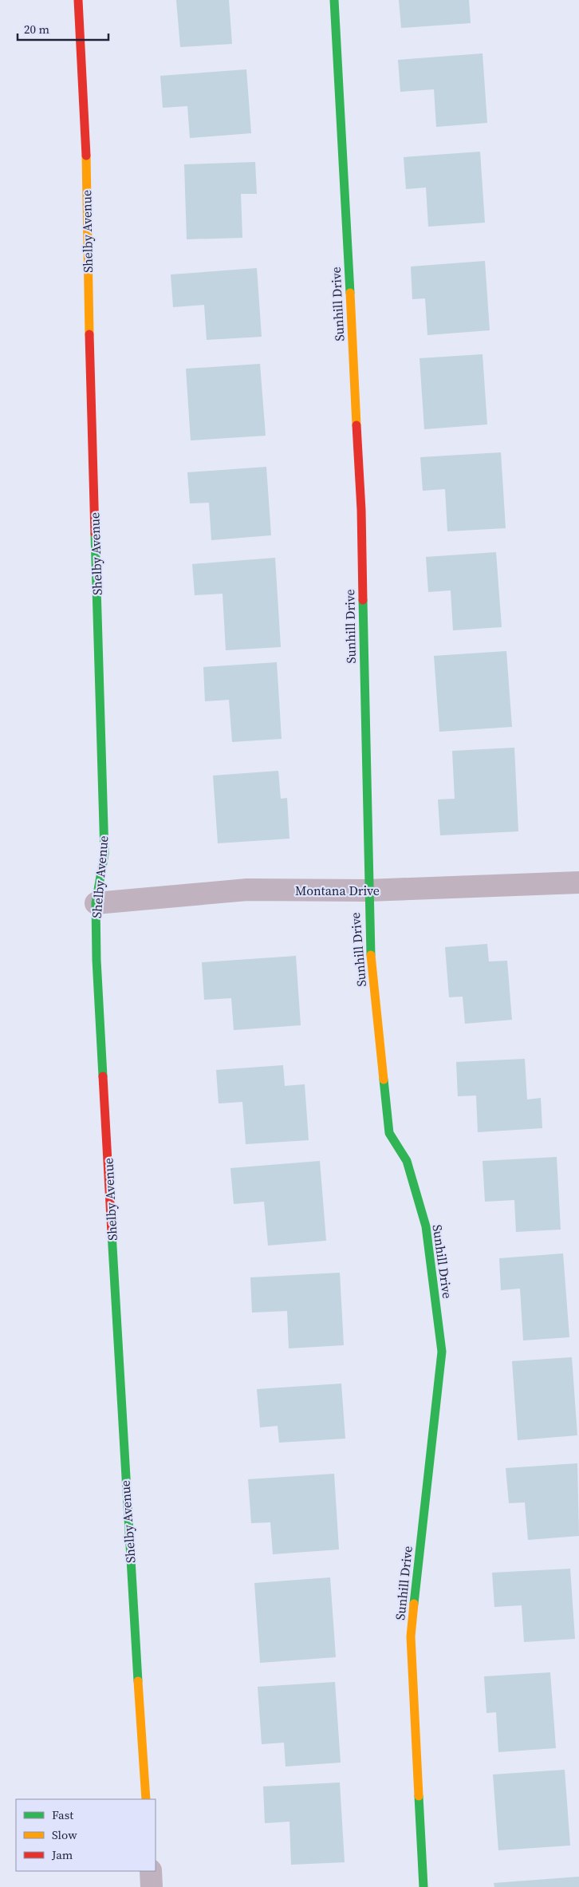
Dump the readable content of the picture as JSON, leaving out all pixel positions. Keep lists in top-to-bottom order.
{
  "streets": {
    "street": ["Shelby Avenue", "Sunhill Drive", "Montana Drive"]
  },
  "crossings": [
    ["Shelby Avenue", "Montana Drive"],
    ["Sunhill Drive", "Montana Drive"]
  ],
  "legend": ["Fast", "Slow", "Jam"],
  "scale_bar": "20 m"
}
